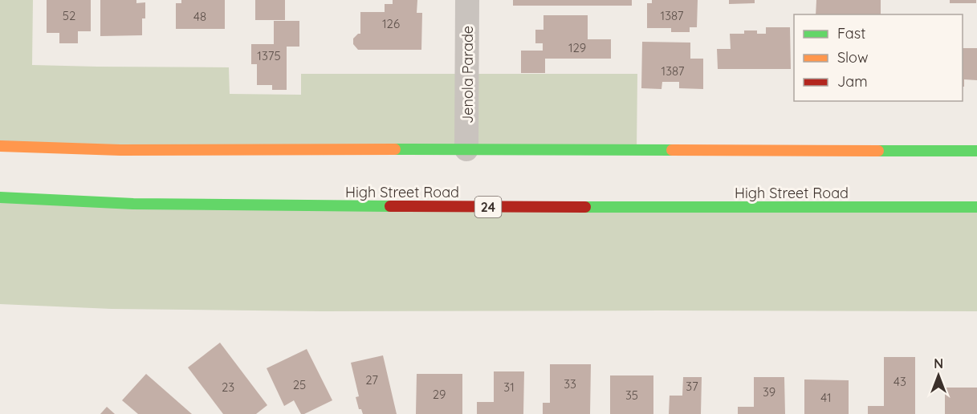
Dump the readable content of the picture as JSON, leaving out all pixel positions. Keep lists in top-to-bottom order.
{
  "streets": {
    "main road": ["High Street Road", "24"],
    "street": ["Jenola Parade"]
  },
  "house_numbers": [
    "52",
    "1387",
    "48",
    "126",
    "129",
    "1375",
    "1387",
    "27",
    "43",
    "33",
    "25",
    "37",
    "23",
    "31",
    "39",
    "29",
    "35",
    "41"
  ],
  "legend": ["Fast", "Slow", "Jam"],
  "north": "top"
}
